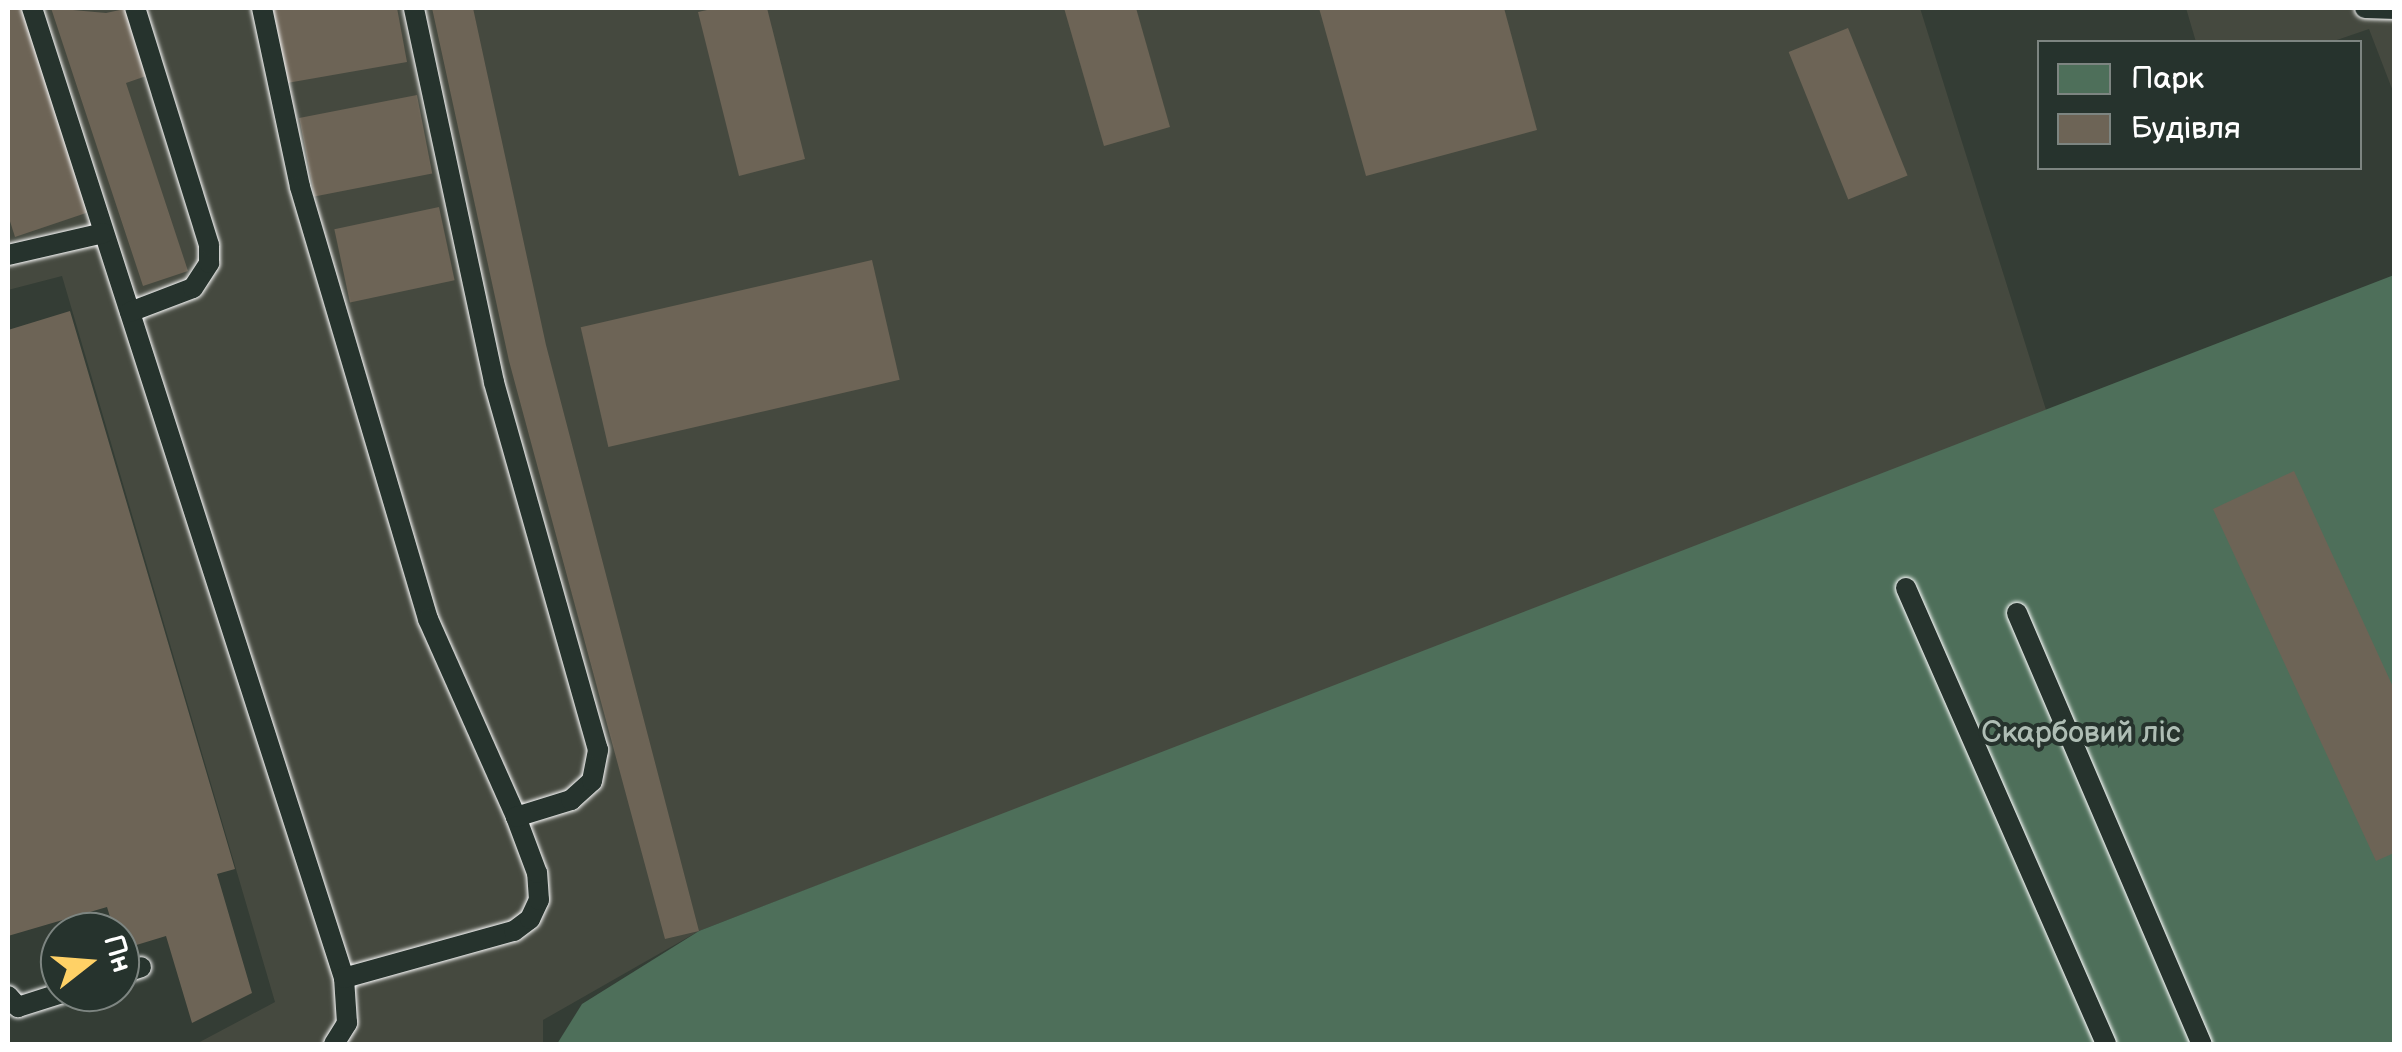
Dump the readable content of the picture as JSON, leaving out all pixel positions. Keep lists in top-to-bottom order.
{
  "parks": ["Скарбовий ліс"],
  "legend": ["Парк", "Будівля"],
  "north": "right"
}
